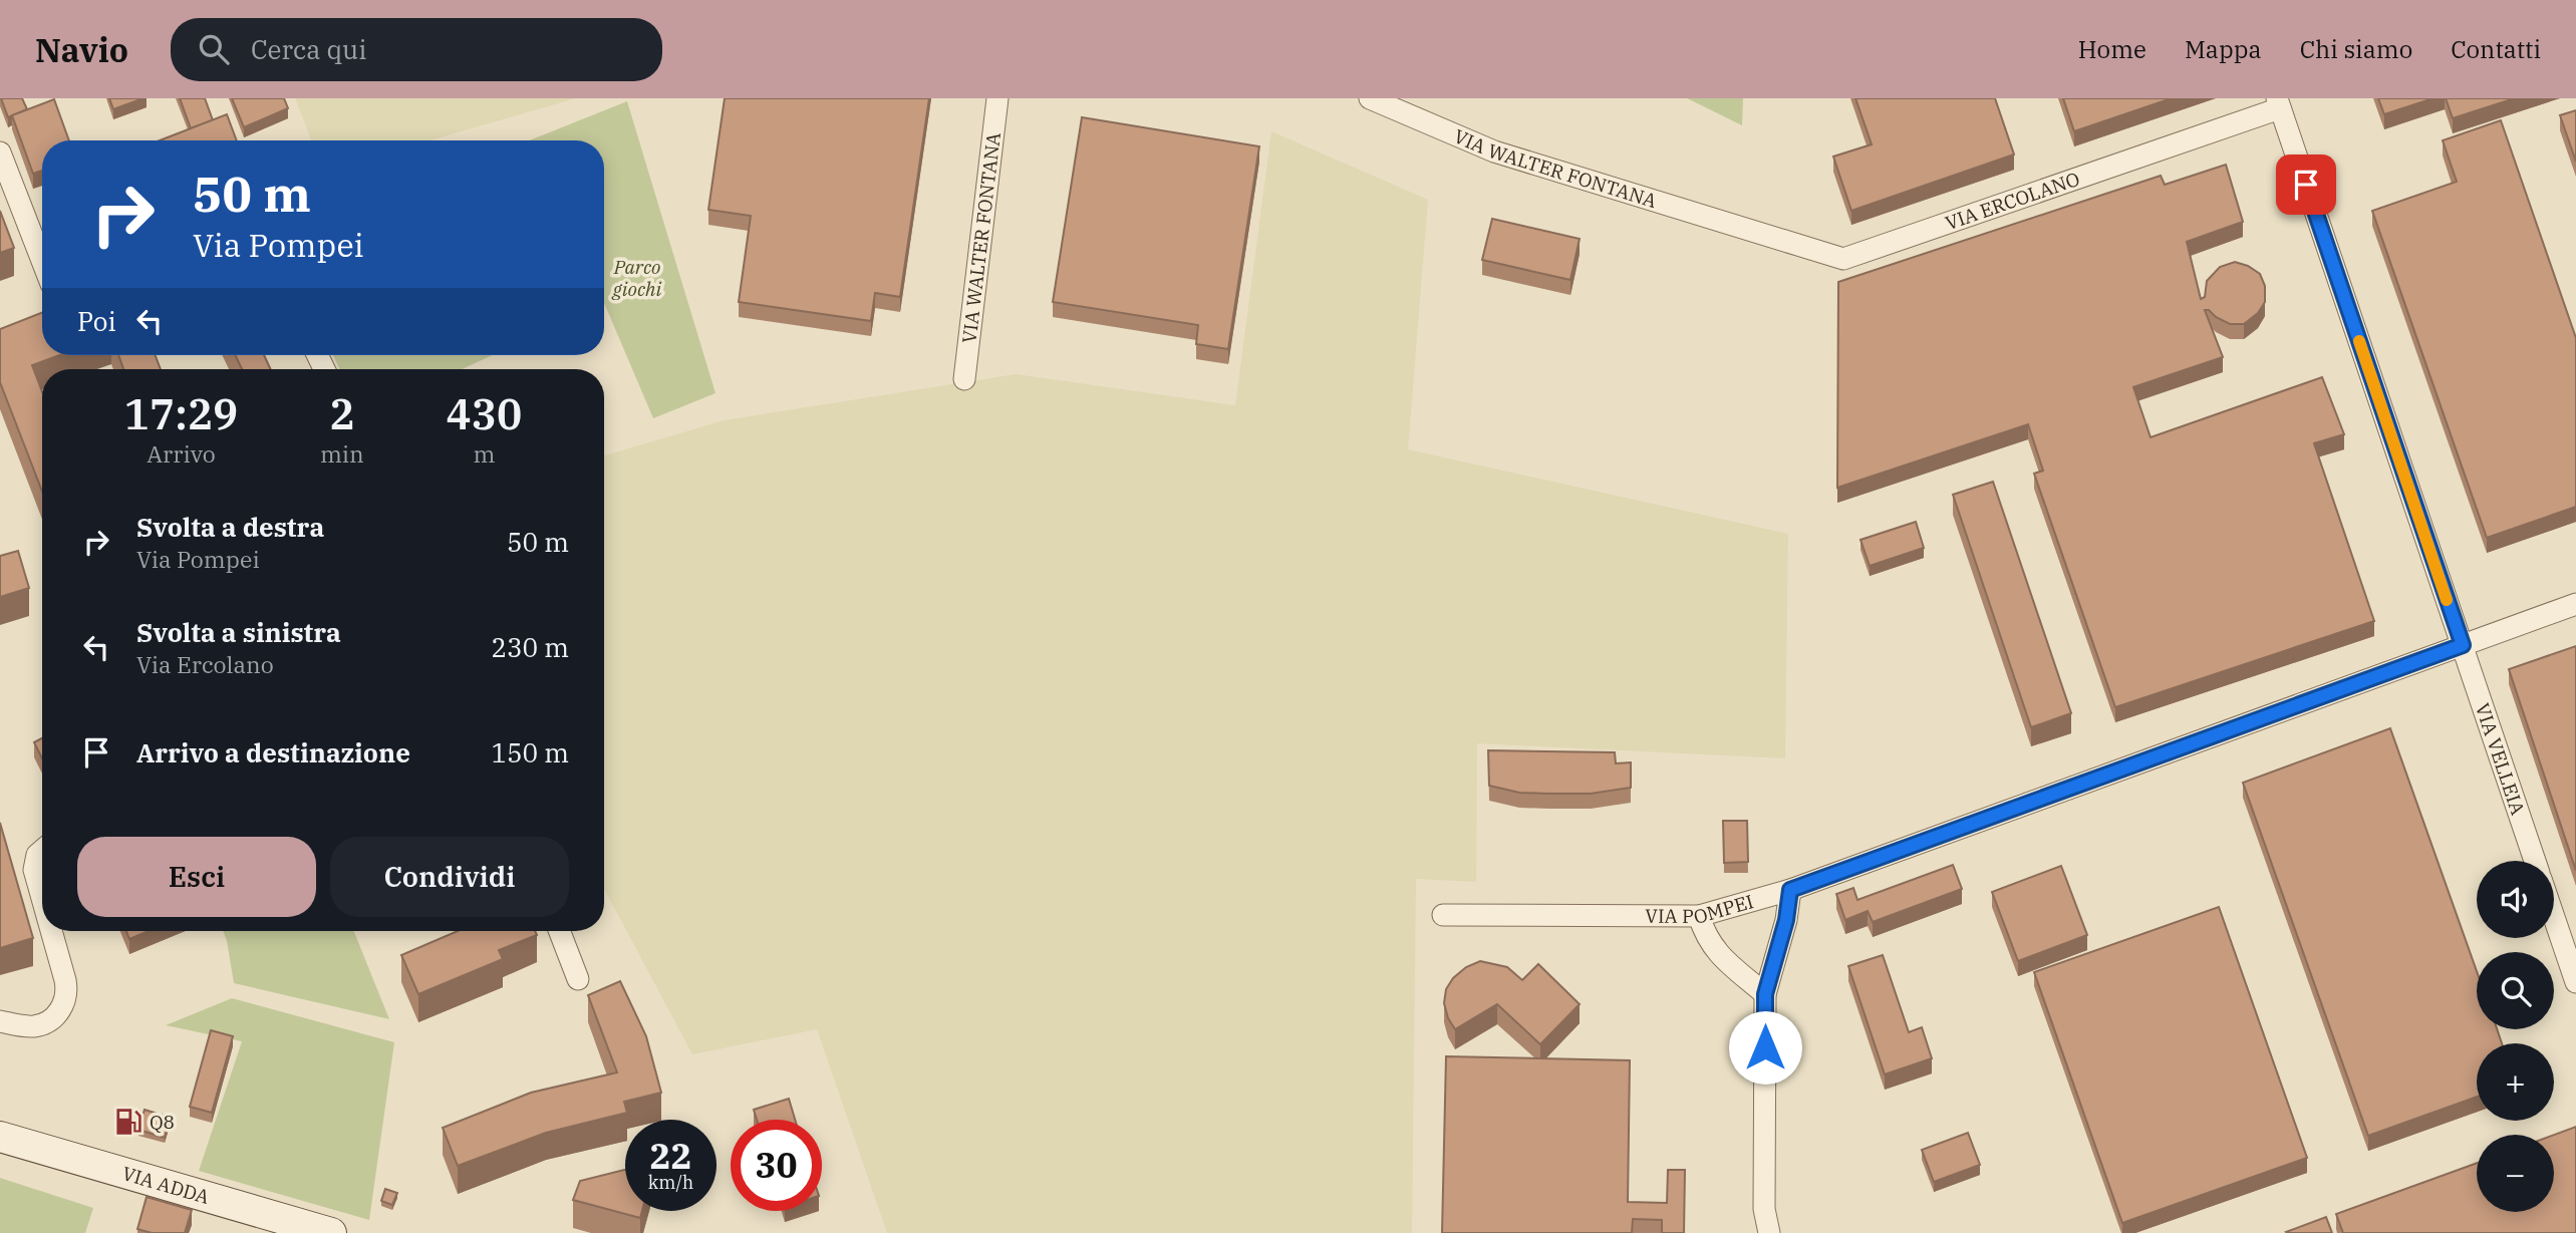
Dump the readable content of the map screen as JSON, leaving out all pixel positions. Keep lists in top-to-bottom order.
{
  "streets": {
    "main road": ["VIA ADDA"],
    "street": [
      "VIA WALTER FONTANA",
      "VIA ERCOLANO",
      "VIA VELLEIA",
      "VIA POMPEI"
    ]
  },
  "crossings": [
    ["VIA WALTER FONTANA", "VIA ERCOLANO"],
    ["VIA ERCOLANO", "VIA VELLEIA"],
    ["VIA ERCOLANO", "VIA POMPEI"],
    ["VIA VELLEIA", "VIA POMPEI"]
  ],
  "parks": ["Parco giochi"],
  "places": {
    "fuel station": ["Q8"]
  },
  "page": {
    "header": "Navio",
    "search": "Cerca qui",
    "nav": [
      "Home",
      "Mappa",
      "Chi siamo",
      "Contatti"
    ],
    "turn": ["50 m", "Via Pompei"],
    "then": "Poi",
    "eta": [
      "17:29",
      "Arrivo",
      "2",
      "min",
      "430",
      "m"
    ],
    "list": [
      {
        "name": "Svolta a destra",
        "note": "Via Pompei",
        "value": "50 m"
      },
      {
        "name": "Svolta a sinistra",
        "note": "Via Ercolano",
        "value": "230 m"
      },
      {
        "name": "Arrivo a destinazione",
        "value": "150 m"
      }
    ],
    "buttons": ["Esci", "Condividi"],
    "map_buttons": ["+", "−"],
    "speed": "22 km/h",
    "limit": "30"
  }
}
